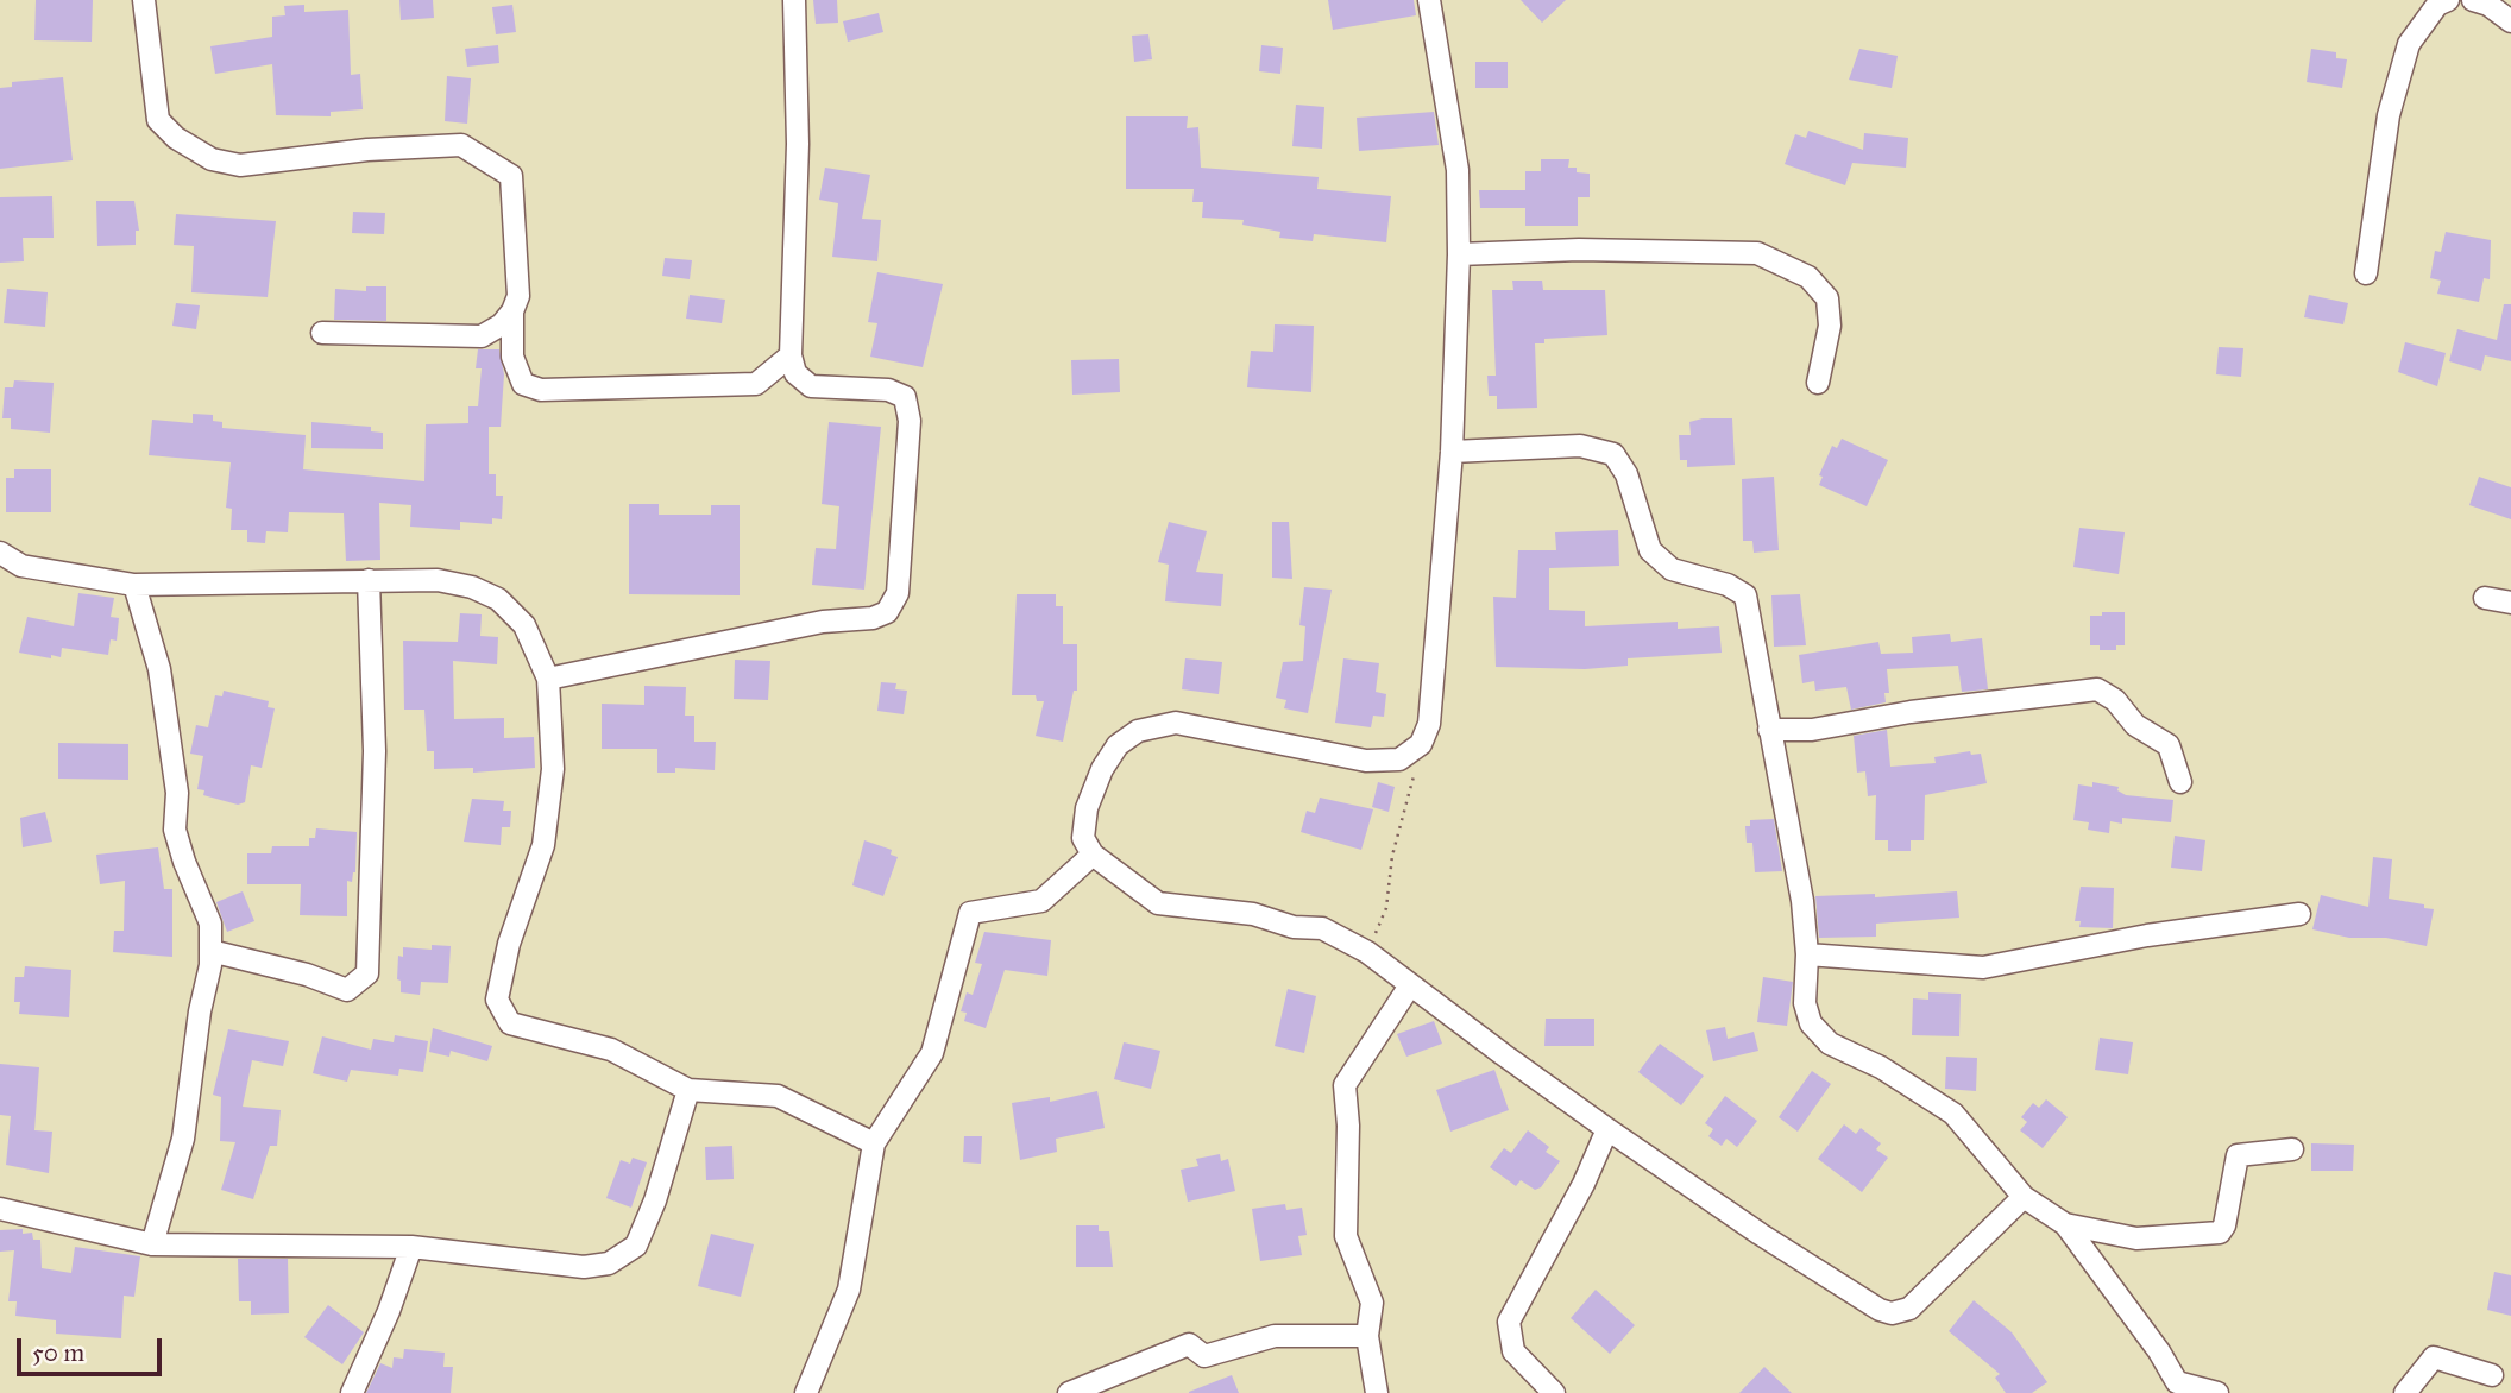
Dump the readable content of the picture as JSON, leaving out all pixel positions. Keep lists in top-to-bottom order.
{
  "scale_bar": "50 m"
}
